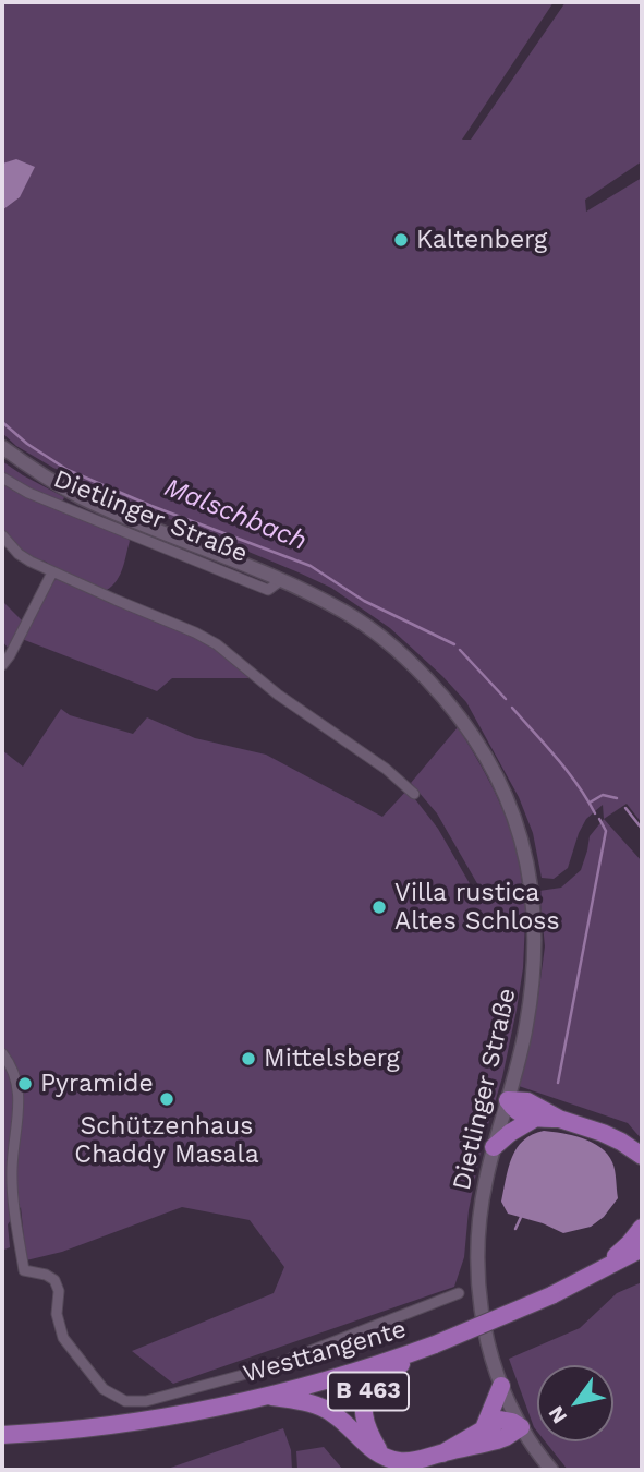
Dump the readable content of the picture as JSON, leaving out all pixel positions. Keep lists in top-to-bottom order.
{
  "streets": {
    "highway": ["Westtangente", "B 463"],
    "main road": ["Dietlinger Straße"]
  },
  "crossings": [
    ["Dietlinger Straße", "B 463"],
    ["Westtangente", "B 463"]
  ],
  "water": ["Malschbach"],
  "places": [
    "Kaltenberg",
    "Villa rustica Altes Schloss",
    "Mittelsberg",
    "Pyramide",
    "Schützenhaus Chaddy Masala"
  ],
  "north": "bottom left"
}
